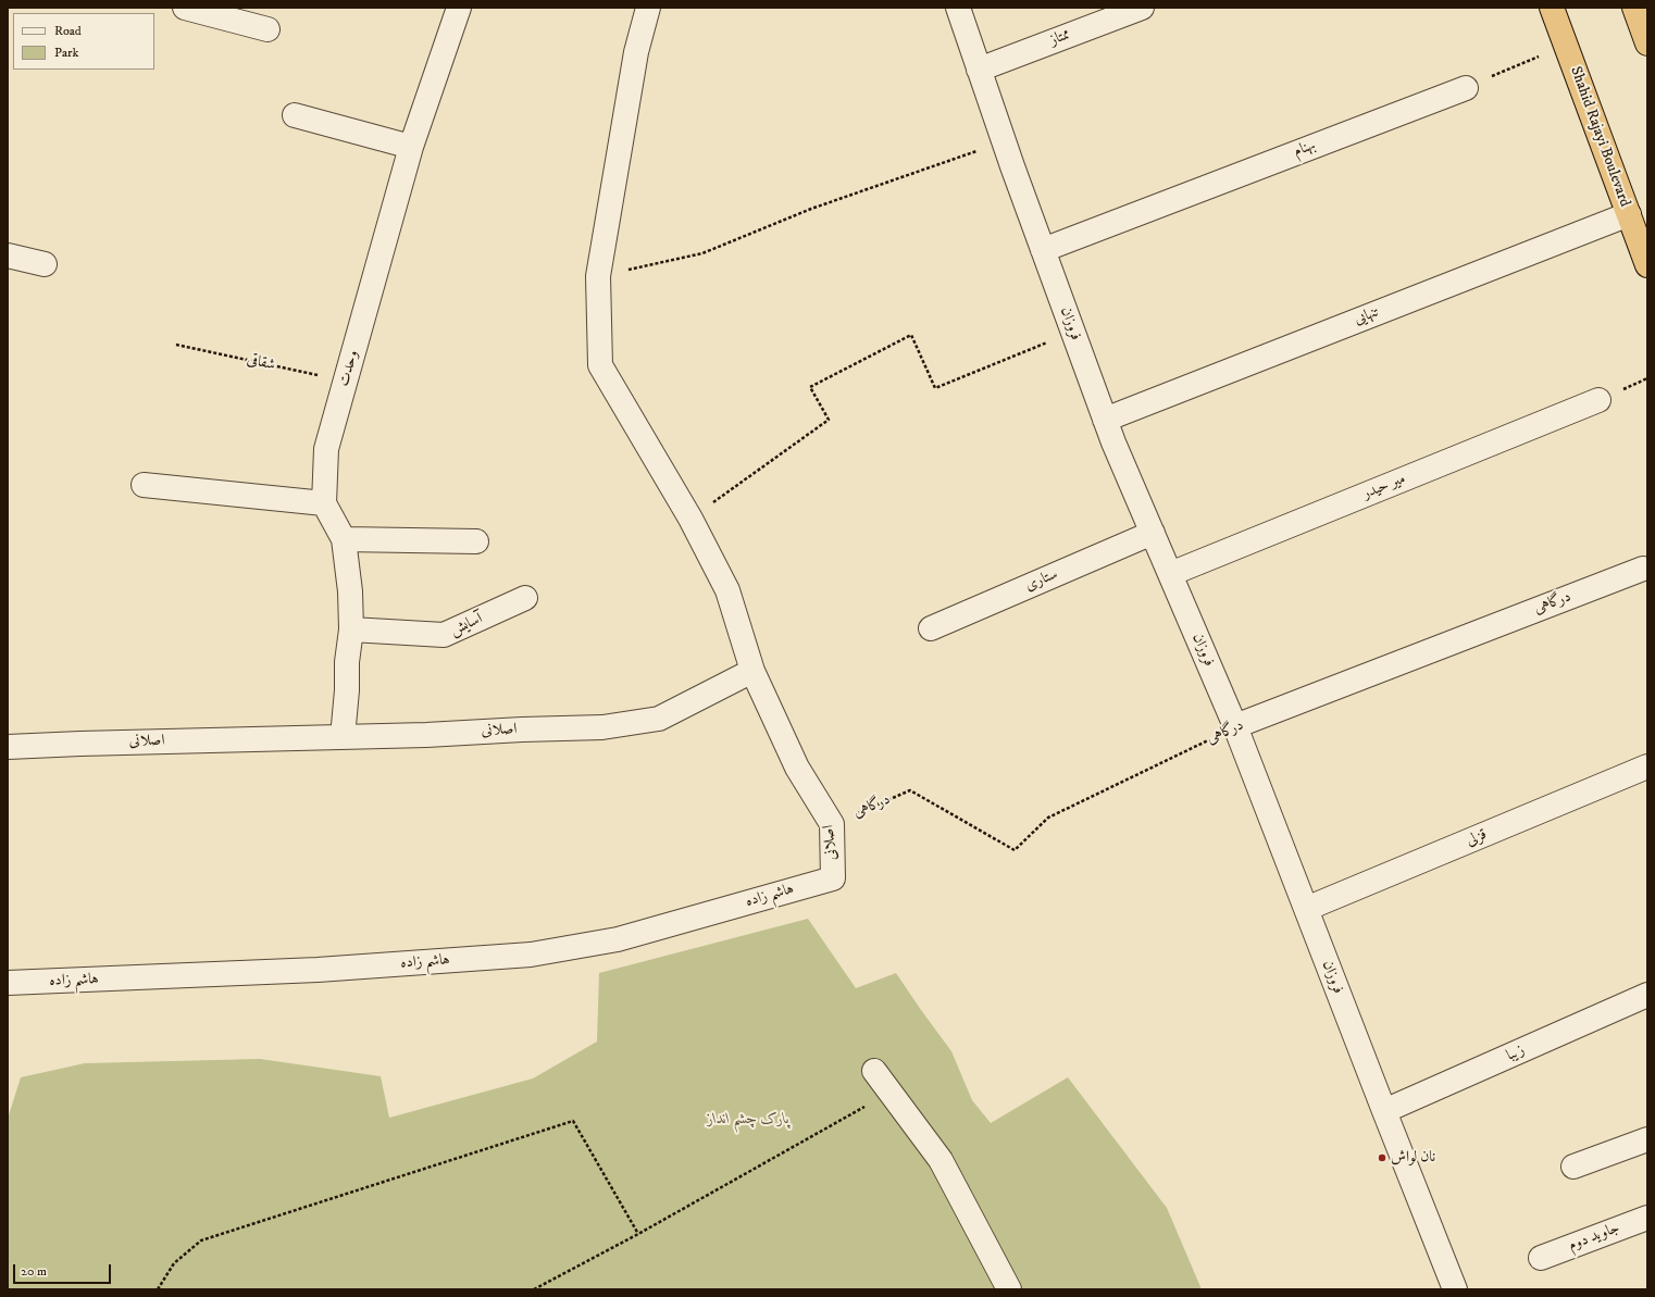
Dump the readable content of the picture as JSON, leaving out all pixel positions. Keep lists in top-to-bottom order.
{
  "streets": {
    "highway": ["Shahid Rajayi Boulevard"],
    "street": [
      "ممتاز",
      "بهنام",
      "تنهایی",
      "فروزان",
      "وحدت",
      "میر حیدر",
      "ستاری",
      "درگاهی",
      "آسایش",
      "اصلانی",
      "قزلی",
      "هاشم زاده",
      "زیبا",
      "جاوید دوم"
    ],
    "path": ["شقاقی"]
  },
  "crossings": [
    ["ممتاز", "فروزان"],
    ["Shahid Rajayi Boulevard", "تنهایی"],
    ["بهنام", "فروزان"],
    ["تنهایی", "فروزان"],
    ["فروزان", "میر حیدر"],
    ["فروزان", "ستاری"],
    ["فروزان", "درگاهی"],
    ["فروزان", "قزلی"],
    ["فروزان", "زیبا"],
    ["شقاقی", "وحدت"],
    ["درگاهی", "اصلانی"],
    ["اصلانی", "هاشم زاده"]
  ],
  "parks": ["پارک چشم انداز"],
  "places": ["نان لواش"],
  "legend": ["Road", "Park"],
  "scale_bar": "20 m"
}
